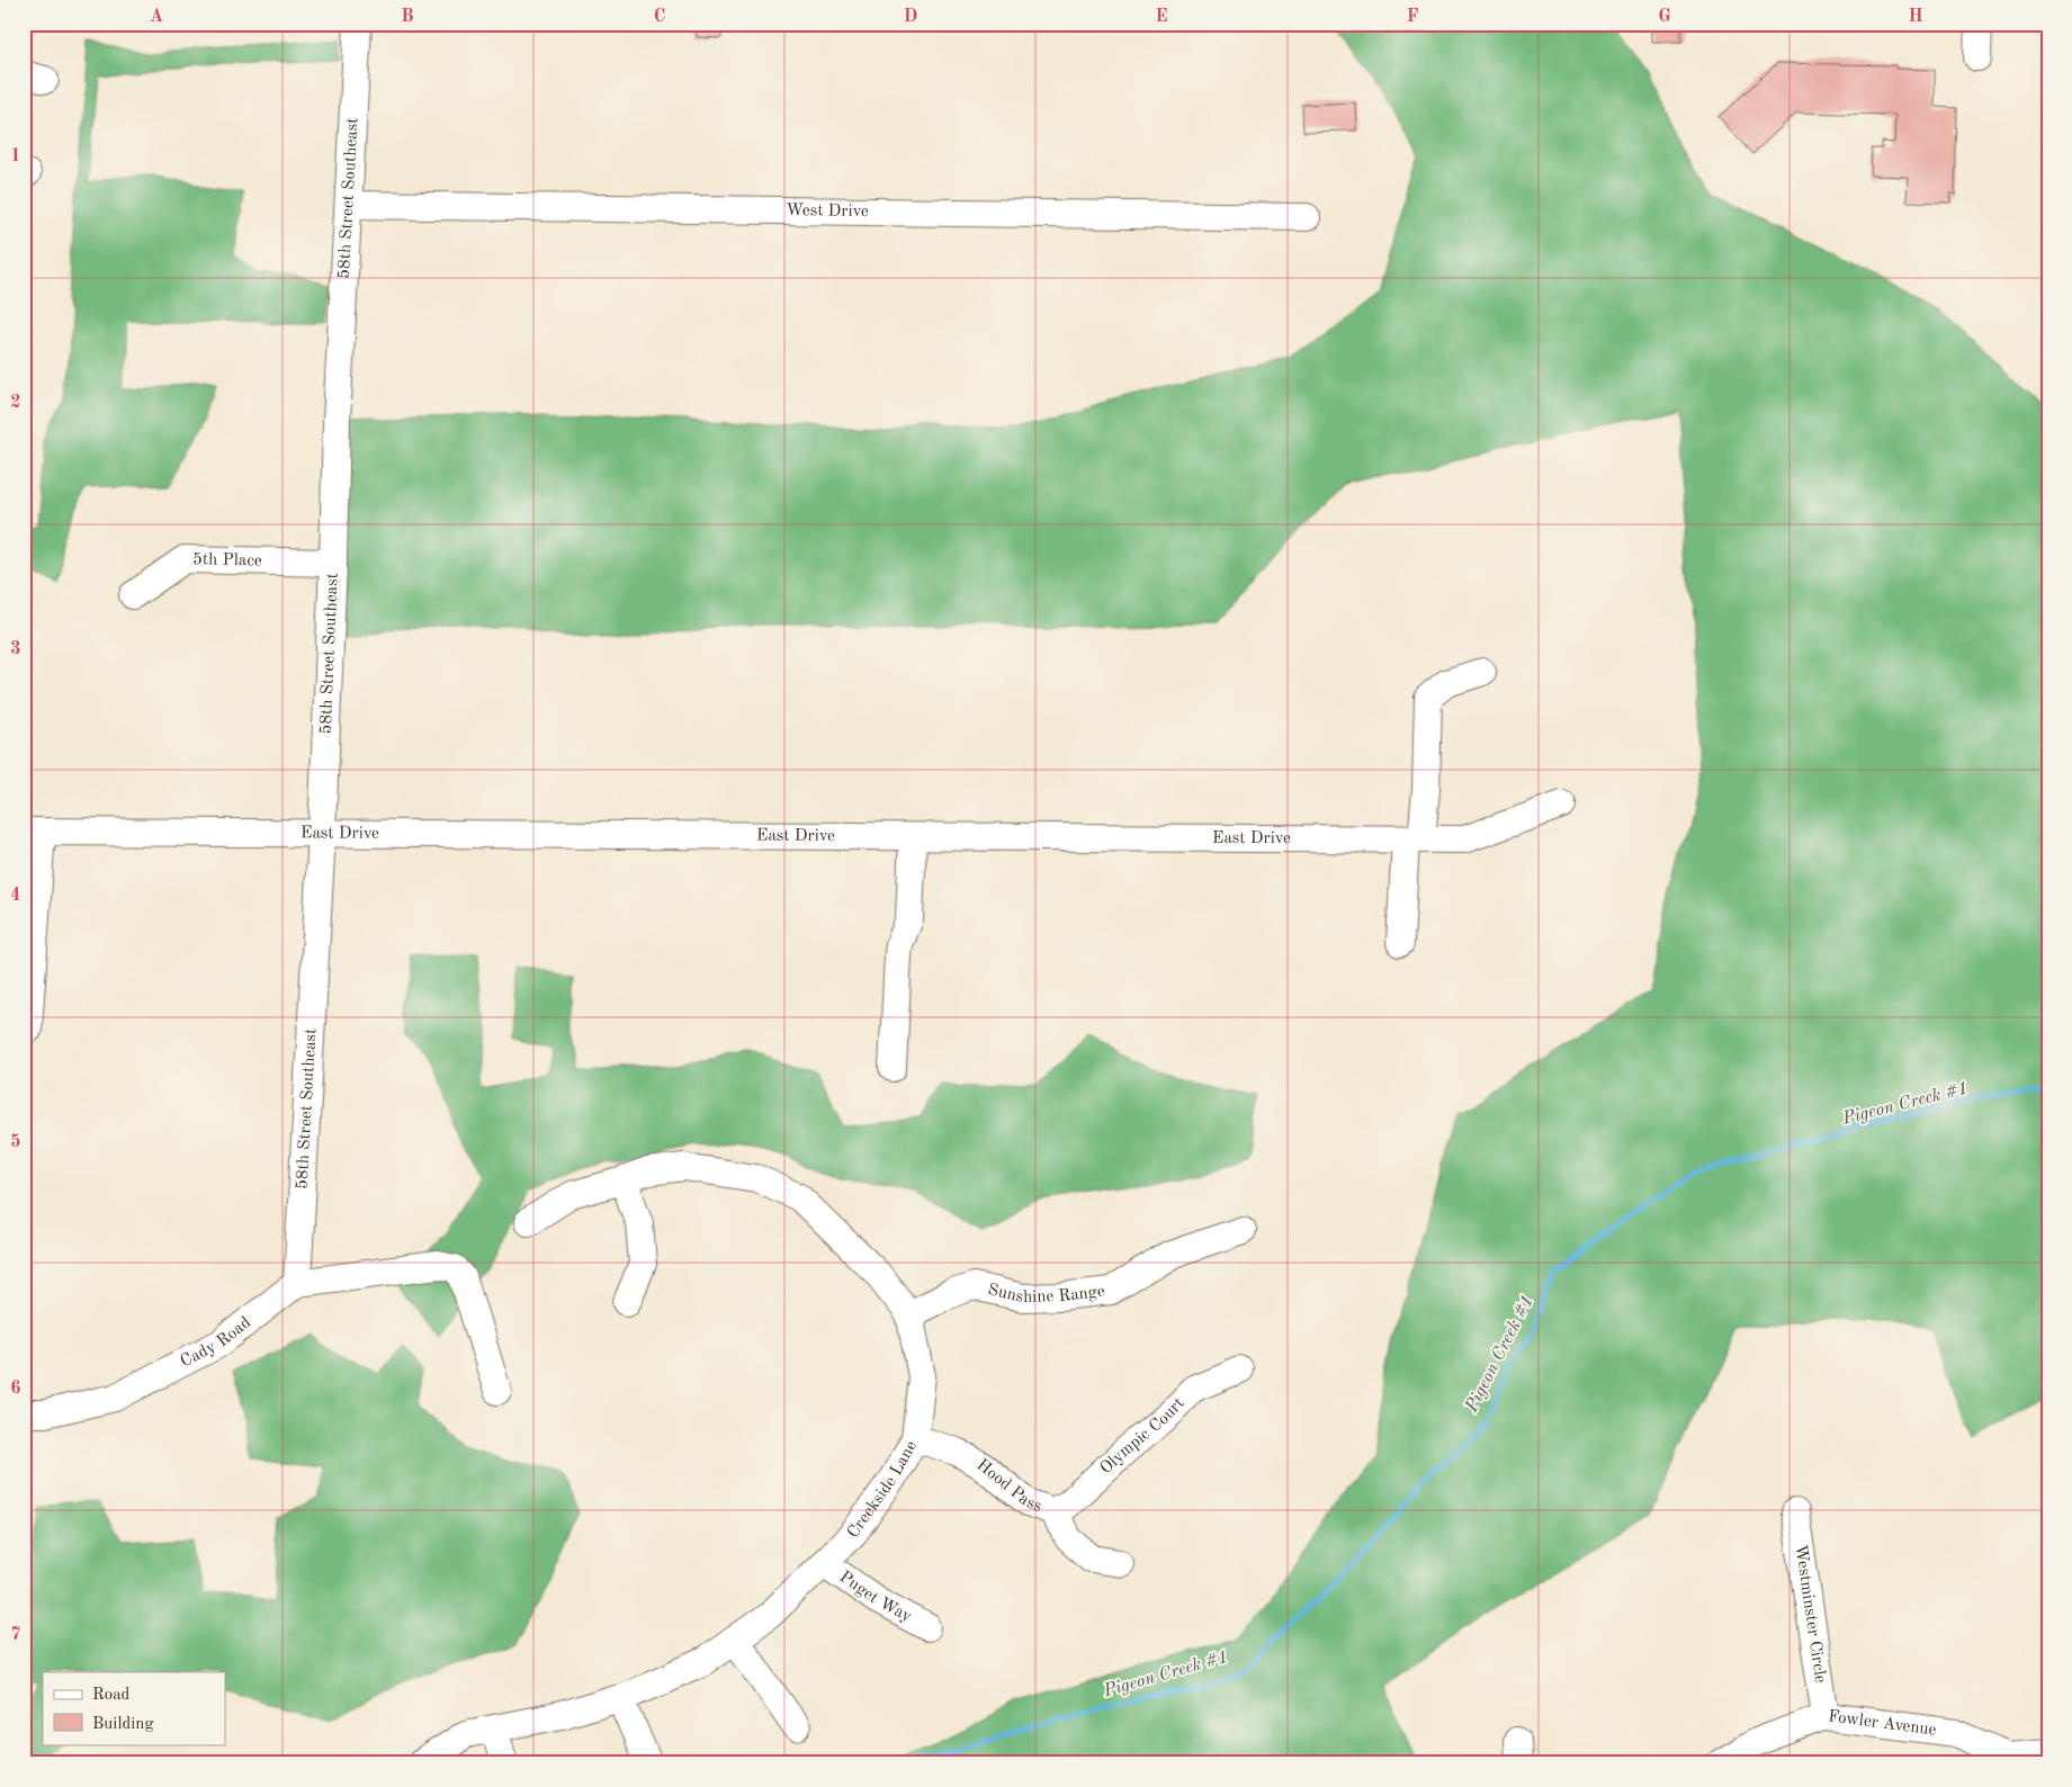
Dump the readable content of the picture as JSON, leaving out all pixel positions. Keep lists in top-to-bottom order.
{
  "streets": {
    "street": [
      "58th Street Southeast",
      "West Drive",
      "5th Place",
      "East Drive",
      "Sunshine Range",
      "Cady Road",
      "Olympic Court",
      "Hood Pass",
      "Creekside Lane",
      "Puget Way",
      "Westminster Circle",
      "Fowler Avenue"
    ]
  },
  "crossings": [
    ["58th Street Southeast", "West Drive"],
    ["58th Street Southeast", "5th Place"],
    ["58th Street Southeast", "East Drive"],
    ["58th Street Southeast", "Cady Road"],
    ["Sunshine Range", "Creekside Lane"],
    ["Olympic Court", "Hood Pass"],
    ["Hood Pass", "Creekside Lane"],
    ["Creekside Lane", "Puget Way"],
    ["Westminster Circle", "Fowler Avenue"]
  ],
  "water": ["Pigeon Creek #1"],
  "legend": ["Road", "Building"],
  "grid": {
    "columns": [
      "A",
      "B",
      "C",
      "D",
      "E",
      "F",
      "G",
      "H"
    ],
    "rows": [
      "1",
      "2",
      "3",
      "4",
      "5",
      "6",
      "7"
    ]
  }
}
